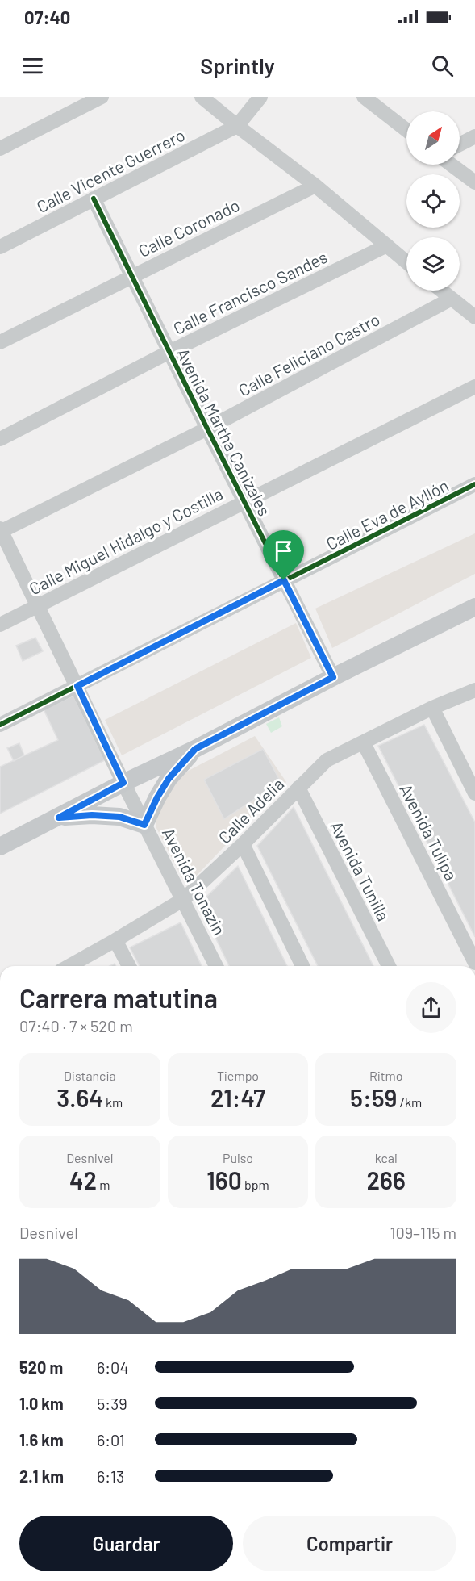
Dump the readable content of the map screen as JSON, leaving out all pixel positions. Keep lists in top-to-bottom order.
{
  "streets": {
    "street": [
      "Calle Vicente Guerrero",
      "Calle Coronado",
      "Calle Francisco Sandes",
      "Calle Feliciano Castro",
      "Avenida Martha Canizales",
      "Calle Eva de Ayllón",
      "Calle Miguel Hidalgo y Costilla",
      "Calle Adelia",
      "Avenida Tulipa",
      "Avenida Tunilla",
      "Avenida Tonazin"
    ]
  },
  "crossings": [
    ["Calle Vicente Guerrero", "Avenida Martha Canizales"],
    ["Calle Coronado", "Avenida Martha Canizales"],
    ["Calle Francisco Sandes", "Avenida Martha Canizales"],
    ["Calle Feliciano Castro", "Avenida Martha Canizales"],
    ["Calle Feliciano Castro", "Avenida Tonazin"],
    ["Avenida Martha Canizales", "Calle Eva de Ayllón"],
    ["Avenida Martha Canizales", "Calle Miguel Hidalgo y Costilla"],
    ["Calle Eva de Ayllón", "Avenida Tonazin"],
    ["Calle Miguel Hidalgo y Costilla", "Avenida Tonazin"],
    ["Calle Adelia", "Avenida Tulipa"],
    ["Calle Adelia", "Avenida Tunilla"],
    ["Calle Adelia", "Avenida Tonazin"]
  ],
  "north": "top right",
  "page": {
    "status": "07:40",
    "header": "Sprintly",
    "heading": ["Carrera matutina", "07:40 · 7 × 520 m"],
    "stats": [
      ["Distancia", "3.64 km"],
      ["Tiempo", "21:47"],
      ["Ritmo", "5:59 /km"],
      ["Desnivel", "42 m"],
      ["Pulso", "160 bpm"],
      ["kcal", "266"]
    ],
    "chart": ["Desnivel", "109–115 m"],
    "list": [
      {
        "name": "520 m",
        "note": "6:04"
      },
      {
        "name": "1.0 km",
        "note": "5:39"
      },
      {
        "name": "1.6 km",
        "note": "6:01"
      },
      {
        "name": "2.1 km",
        "note": "6:13"
      }
    ],
    "buttons": ["Guardar", "Compartir"]
  }
}
